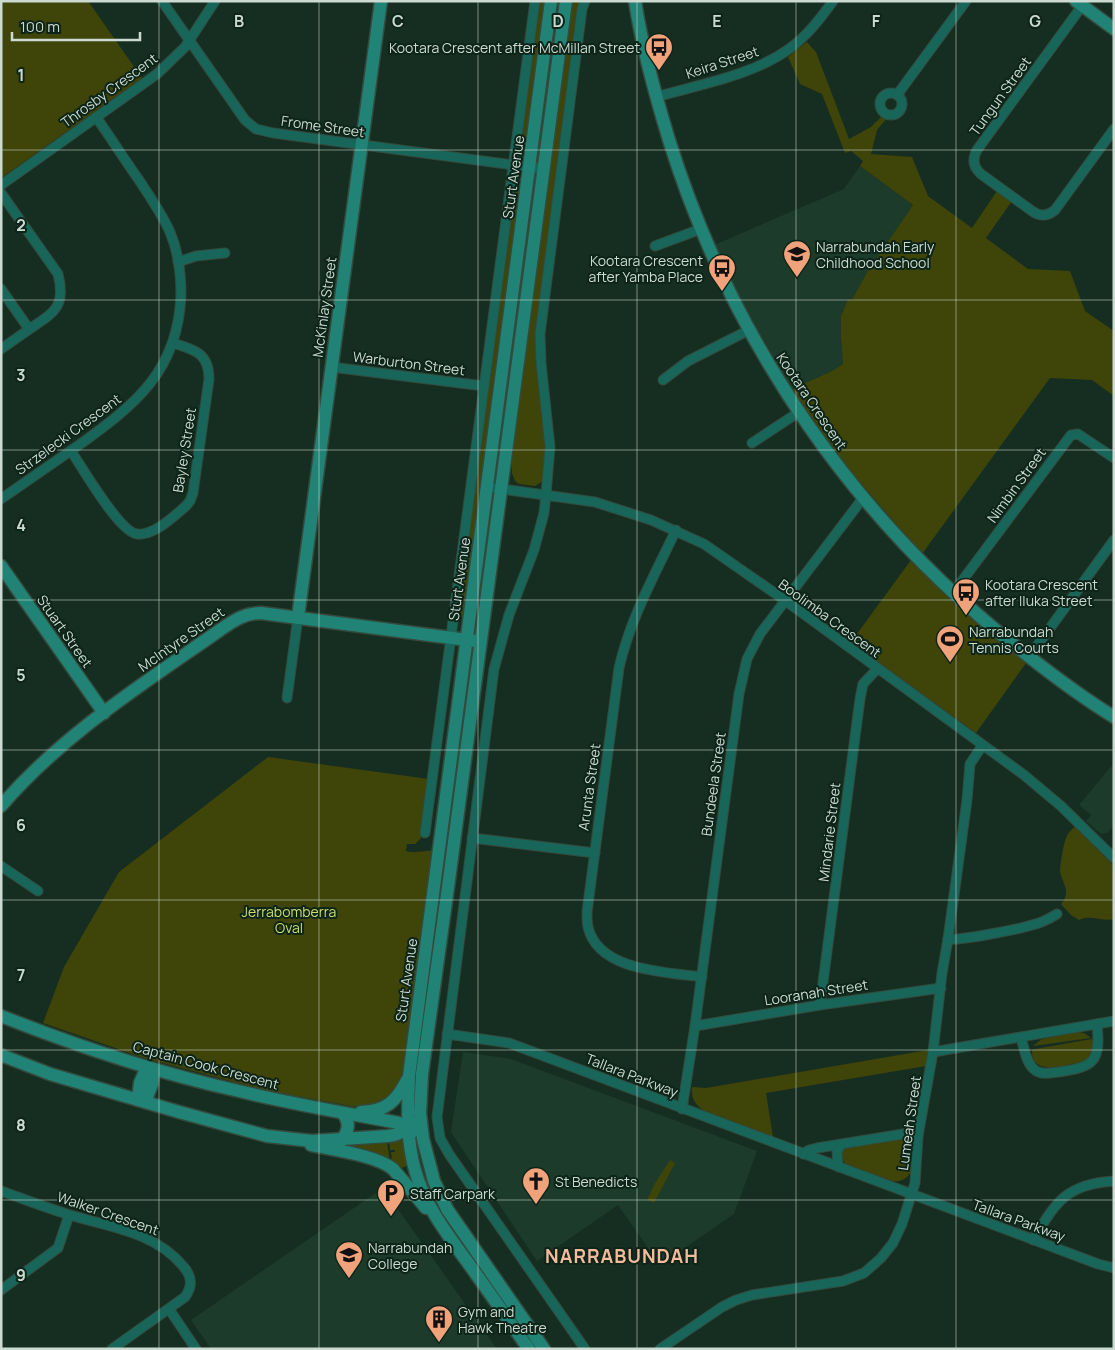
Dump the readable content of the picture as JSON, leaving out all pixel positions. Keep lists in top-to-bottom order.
{
  "streets": {
    "main road": [
      "Sturt Avenue",
      "McKinlay Street",
      "Kootara Crescent",
      "Stuart Street",
      "McIntyre Street",
      "Captain Cook Crescent"
    ],
    "street": [
      "Keira Street",
      "Throsby Crescent",
      "Tungun Street",
      "Frome Street",
      "Warburton Street",
      "Strzelecki Crescent",
      "Bayley Street",
      "Nimbin Street",
      "Boolimba Crescent",
      "Bundeela Street",
      "Arunta Street",
      "Mindarie Street",
      "Looranah Street",
      "Tallara Parkway",
      "Lumeah Street",
      "Walker Crescent"
    ]
  },
  "crossings": [
    ["Keira Street", "Kootara Crescent"],
    ["Throsby Crescent", "Frome Street"],
    ["Throsby Crescent", "Strzelecki Crescent"],
    ["Frome Street", "Sturt Avenue"],
    ["Frome Street", "McKinlay Street"],
    ["Sturt Avenue", "Warburton Street"],
    ["Sturt Avenue", "Boolimba Crescent"],
    ["Sturt Avenue", "McIntyre Street"],
    ["Sturt Avenue", "Captain Cook Crescent"],
    ["McKinlay Street", "Warburton Street"],
    ["McKinlay Street", "McIntyre Street"],
    ["Kootara Crescent", "Nimbin Street"],
    ["Kootara Crescent", "Bundeela Street"],
    ["Strzelecki Crescent", "Bayley Street"],
    ["Boolimba Crescent", "Bundeela Street"],
    ["Boolimba Crescent", "Arunta Street"],
    ["Boolimba Crescent", "Mindarie Street"],
    ["Boolimba Crescent", "Lumeah Street"],
    ["Stuart Street", "McIntyre Street"],
    ["Bundeela Street", "Arunta Street"],
    ["Bundeela Street", "Looranah Street"],
    ["Bundeela Street", "Tallara Parkway"],
    ["Mindarie Street", "Looranah Street"],
    ["Looranah Street", "Lumeah Street"],
    ["Tallara Parkway", "Lumeah Street"]
  ],
  "districts": ["NARRABUNDAH"],
  "parks": ["Jerrabomberra Oval"],
  "places": {
    "bus stop": ["Kootara Crescent after McMillan Street", "Kootara Crescent after Yamba Place", "Kootara Crescent after Iluka Street"],
    "school or university": ["Narrabundah Early Childhood School", "Narrabundah College"],
    "sports": ["Narrabundah Tennis Courts"],
    "church": ["St Benedicts"],
    "parking": ["Staff Carpark"],
    "building": ["Gym and Hawk Theatre"]
  },
  "scale_bar": "100 m",
  "grid": {
    "columns": [
      "B",
      "C",
      "D",
      "E",
      "F",
      "G"
    ],
    "rows": [
      "1",
      "2",
      "3",
      "4",
      "5",
      "6",
      "7",
      "8",
      "9"
    ]
  }
}
